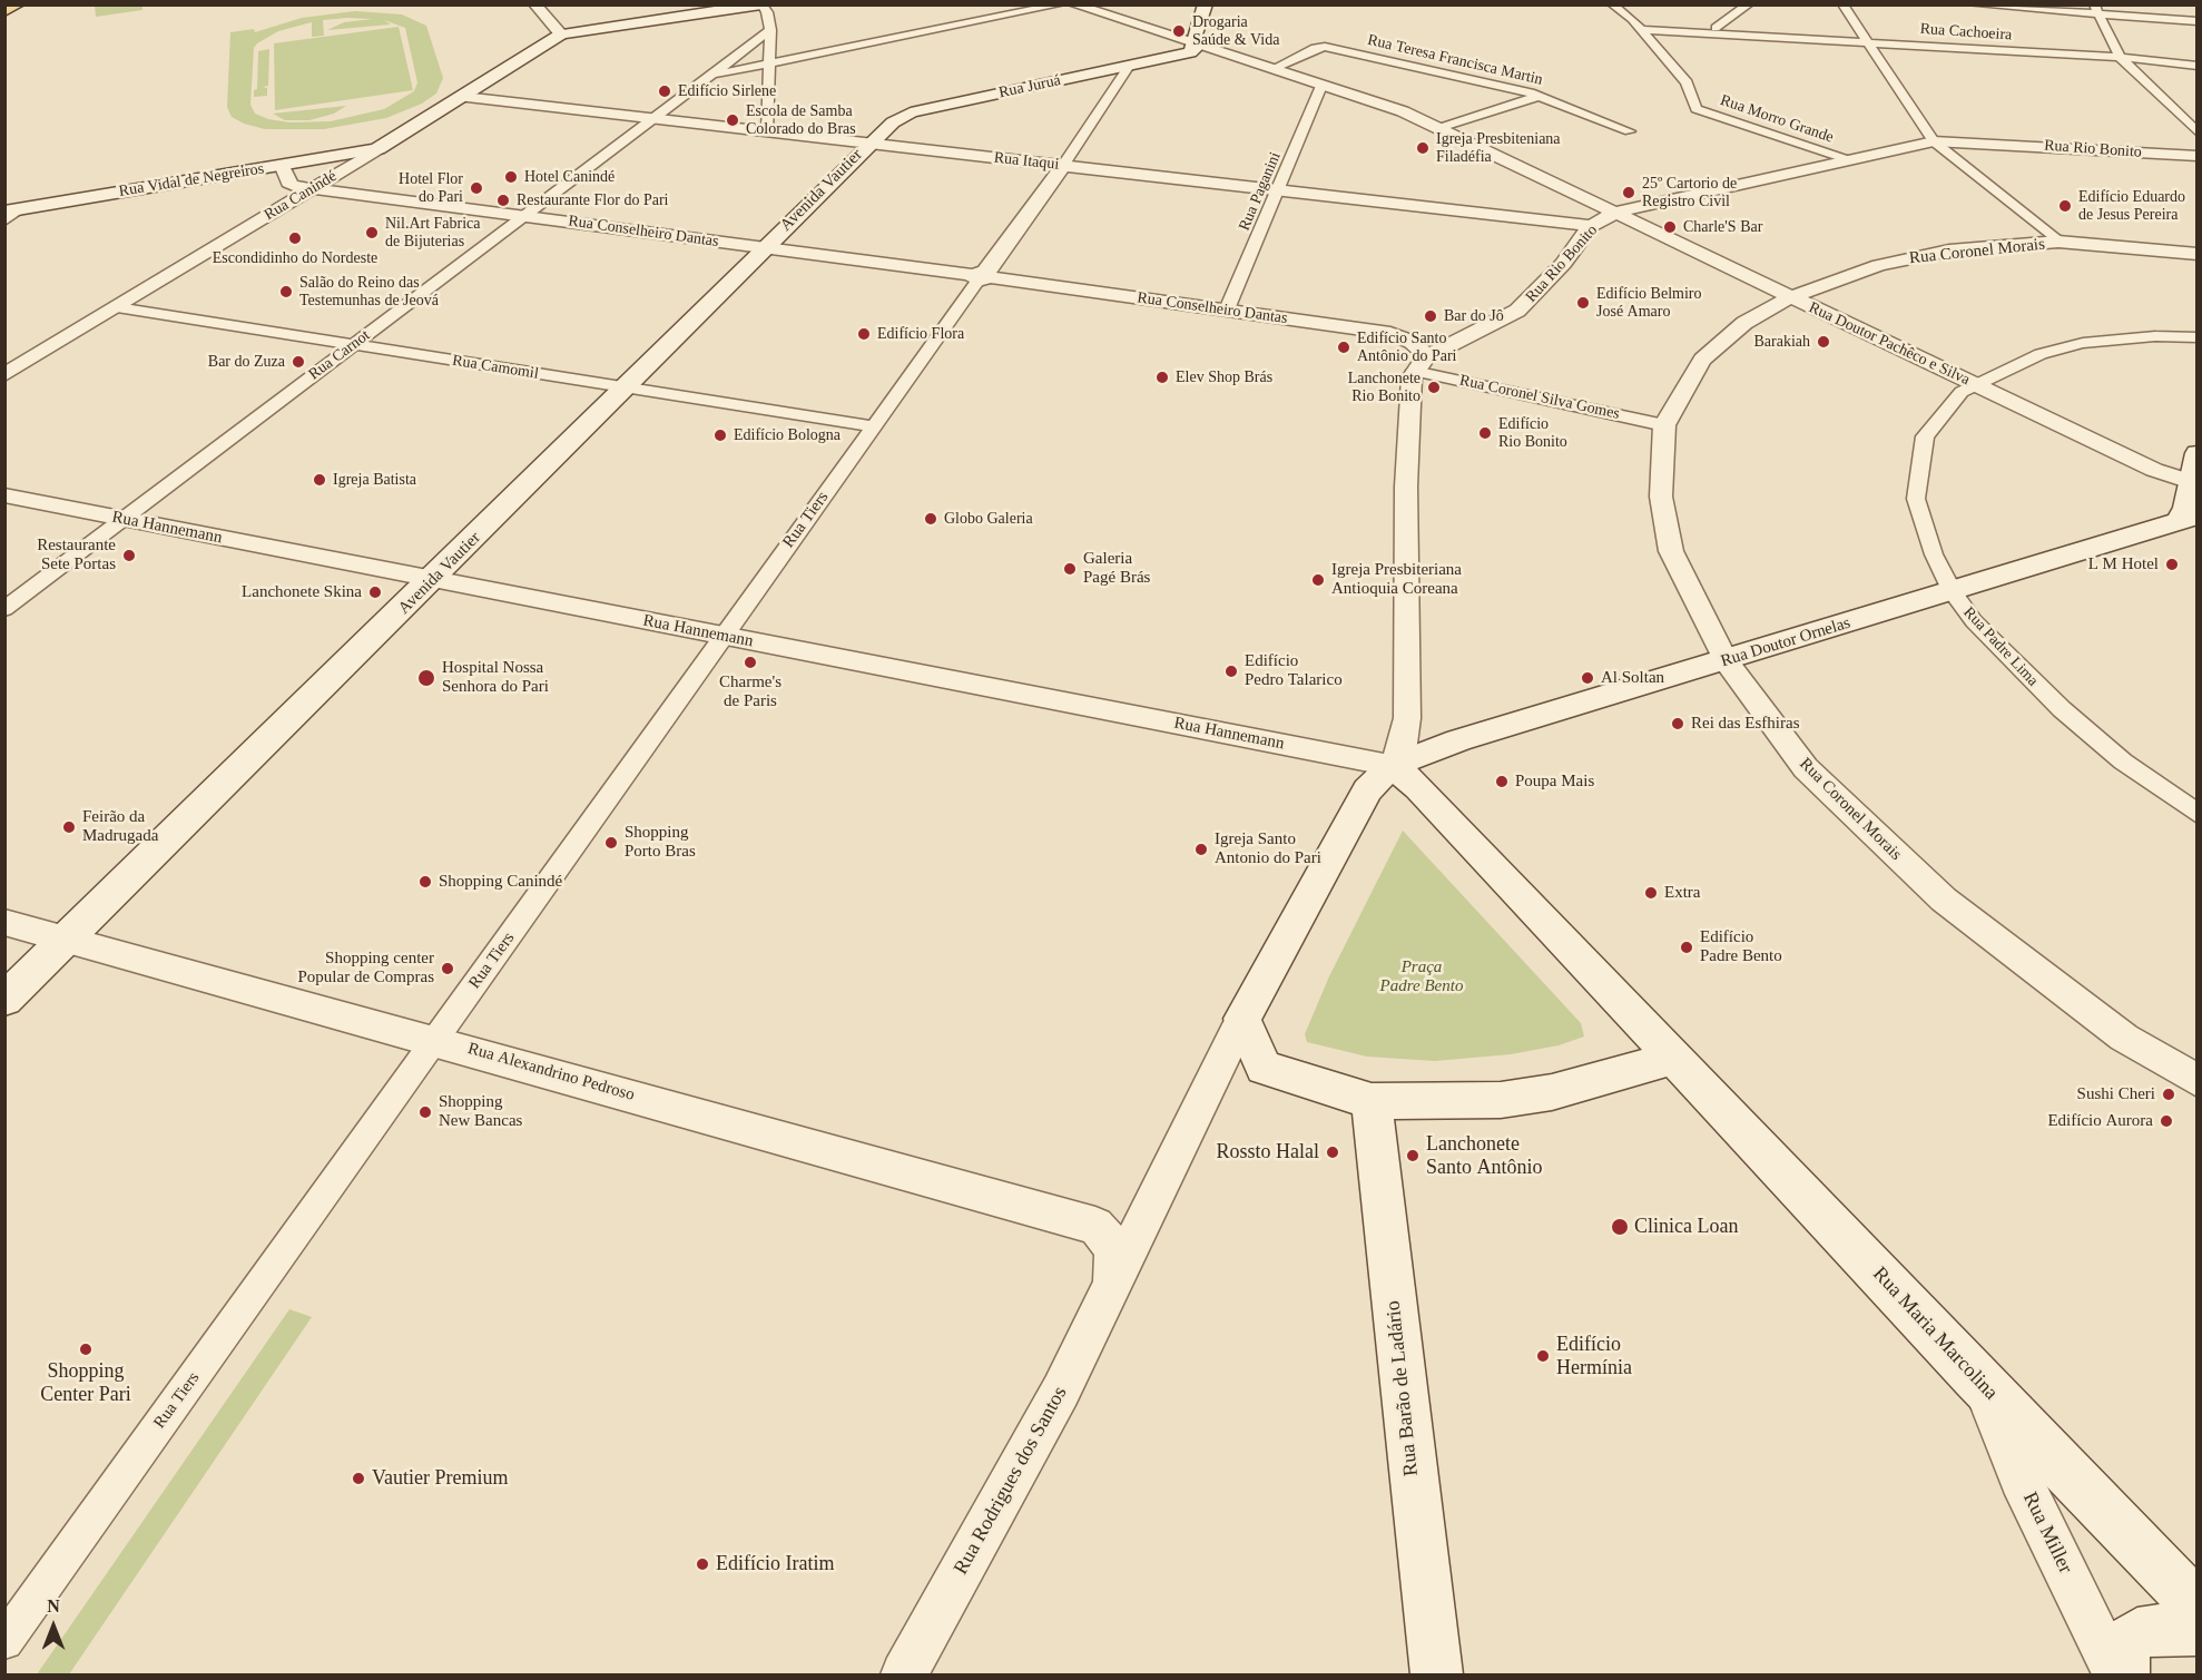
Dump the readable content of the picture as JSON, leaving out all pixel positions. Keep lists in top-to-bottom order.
{
  "streets": {
    "main road": [
      "Rua Juruá",
      "Rua Vidal de Negreiros",
      "Avenida Vautier",
      "Rua Canindé",
      "Rua Doutor Ornelas",
      "Rua Maria Marcolina",
      "Rua Barão de Ladário"
    ],
    "street": [
      "Rua Cachoeira",
      "Rua Teresa Francisca Martin",
      "Rua Morro Grande",
      "Rua Rio Bonito",
      "Rua Itaqui",
      "Rua Paganini",
      "Rua Conselheiro Dantas",
      "Rua Coronel Morais",
      "Rua Doutor Pachêco e Silva",
      "Rua Carnot",
      "Rua Camomil",
      "Rua Coronel Silva Gomes",
      "Rua Tiers",
      "Rua Hannemann",
      "Rua Padre Lima",
      "Rua Alexandrino Pedroso",
      "Rua Rodrigues dos Santos",
      "Rua Miller"
    ]
  },
  "crossings": [
    ["Rua Cachoeira", "Rua Morro Grande"],
    ["Rua Teresa Francisca Martin", "Rua Doutor Pachêco e Silva"],
    ["Rua Juruá", "Rua Itaqui"],
    ["Rua Juruá", "Avenida Vautier"],
    ["Rua Juruá", "Rua Doutor Pachêco e Silva"],
    ["Rua Juruá", "Rua Tiers"],
    ["Rua Morro Grande", "Rua Rio Bonito"],
    ["Rua Rio Bonito", "Rua Itaqui"],
    ["Rua Rio Bonito", "Rua Conselheiro Dantas"],
    ["Rua Rio Bonito", "Rua Doutor Pachêco e Silva"],
    ["Rua Rio Bonito", "Rua Coronel Silva Gomes"],
    ["Rua Itaqui", "Avenida Vautier"],
    ["Rua Itaqui", "Rua Paganini"],
    ["Rua Itaqui", "Rua Canindé"],
    ["Rua Itaqui", "Rua Carnot"],
    ["Rua Itaqui", "Rua Tiers"],
    ["Rua Vidal de Negreiros", "Rua Canindé"],
    ["Rua Vidal de Negreiros", "Rua Conselheiro Dantas"],
    ["Avenida Vautier", "Rua Conselheiro Dantas"],
    ["Avenida Vautier", "Rua Camomil"],
    ["Avenida Vautier", "Rua Hannemann"],
    ["Avenida Vautier", "Rua Alexandrino Pedroso"],
    ["Rua Paganini", "Rua Conselheiro Dantas"],
    ["Rua Paganini", "Rua Doutor Pachêco e Silva"],
    ["Rua Canindé", "Rua Conselheiro Dantas"],
    ["Rua Canindé", "Rua Camomil"],
    ["Rua Conselheiro Dantas", "Rua Carnot"],
    ["Rua Conselheiro Dantas", "Rua Coronel Silva Gomes"],
    ["Rua Conselheiro Dantas", "Rua Tiers"],
    ["Rua Coronel Morais", "Rua Doutor Pachêco e Silva"],
    ["Rua Coronel Morais", "Rua Coronel Silva Gomes"],
    ["Rua Coronel Morais", "Rua Doutor Ornelas"],
    ["Rua Doutor Pachêco e Silva", "Rua Doutor Ornelas"],
    ["Rua Doutor Pachêco e Silva", "Rua Padre Lima"],
    ["Rua Carnot", "Rua Camomil"],
    ["Rua Carnot", "Rua Hannemann"],
    ["Rua Camomil", "Rua Tiers"],
    ["Rua Tiers", "Rua Hannemann"],
    ["Rua Tiers", "Rua Alexandrino Pedroso"],
    ["Rua Hannemann", "Rua Doutor Ornelas"],
    ["Rua Doutor Ornelas", "Rua Padre Lima"],
    ["Rua Alexandrino Pedroso", "Rua Rodrigues dos Santos"],
    ["Rua Maria Marcolina", "Rua Miller"]
  ],
  "parks": ["Praça Padre Bento"],
  "places": [
    "Drogaria Saúde & Vida",
    "Edifício Sirlene",
    "Escola de Samba Colorado do Bras",
    "Igreja Presbiteniana Filadéfia",
    "Hotel Canindé",
    "Hotel Flor do Pari",
    "25º Cartorio de Registro Civil",
    "Restaurante Flor do Pari",
    "Edifício Eduardo de Jesus Pereira",
    "Charle'S Bar",
    "Nil.Art Fabrica de Bijuterias",
    "Escondidinho do Nordeste",
    "Salão do Reino das Testemunhas de Jeová",
    "Edifício Belmiro José Amaro",
    "Bar do Jô",
    "Edifício Flora",
    "Barakiah",
    "Edifício Santo Antônio do Pari",
    "Bar do Zuza",
    "Elev Shop Brás",
    "Lanchonete Rio Bonito",
    "Edifício Rio Bonito",
    "Edifício Bologna",
    "Igreja Batista",
    "Globo Galeria",
    "Restaurante Sete Portas",
    "L M Hotel",
    "Galeria Pagé Brás",
    "Igreja Presbiteriana Antioquia Coreana",
    "Lanchonete Skina",
    "Charme's de Paris",
    "Edifício Pedro Talarico",
    "Hospital Nossa Senhora do Pari",
    "Al Soltan",
    "Rei das Esfhiras",
    "Poupa Mais",
    "Feirão da Madrugada",
    "Shopping Porto Bras",
    "Igreja Santo Antonio do Pari",
    "Shopping Canindé",
    "Extra",
    "Edifício Padre Bento",
    "Shopping center Popular de Compras",
    "Sushi Cheri",
    "Shopping New Bancas",
    "Edifício Aurora",
    "Rossto Halal",
    "Lanchonete Santo Antônio",
    "Clinica Loan",
    "Shopping Center Pari",
    "Edifício Hermínia",
    "Vautier Premium",
    "Edifício Iratim"
  ],
  "north": "top"
}
